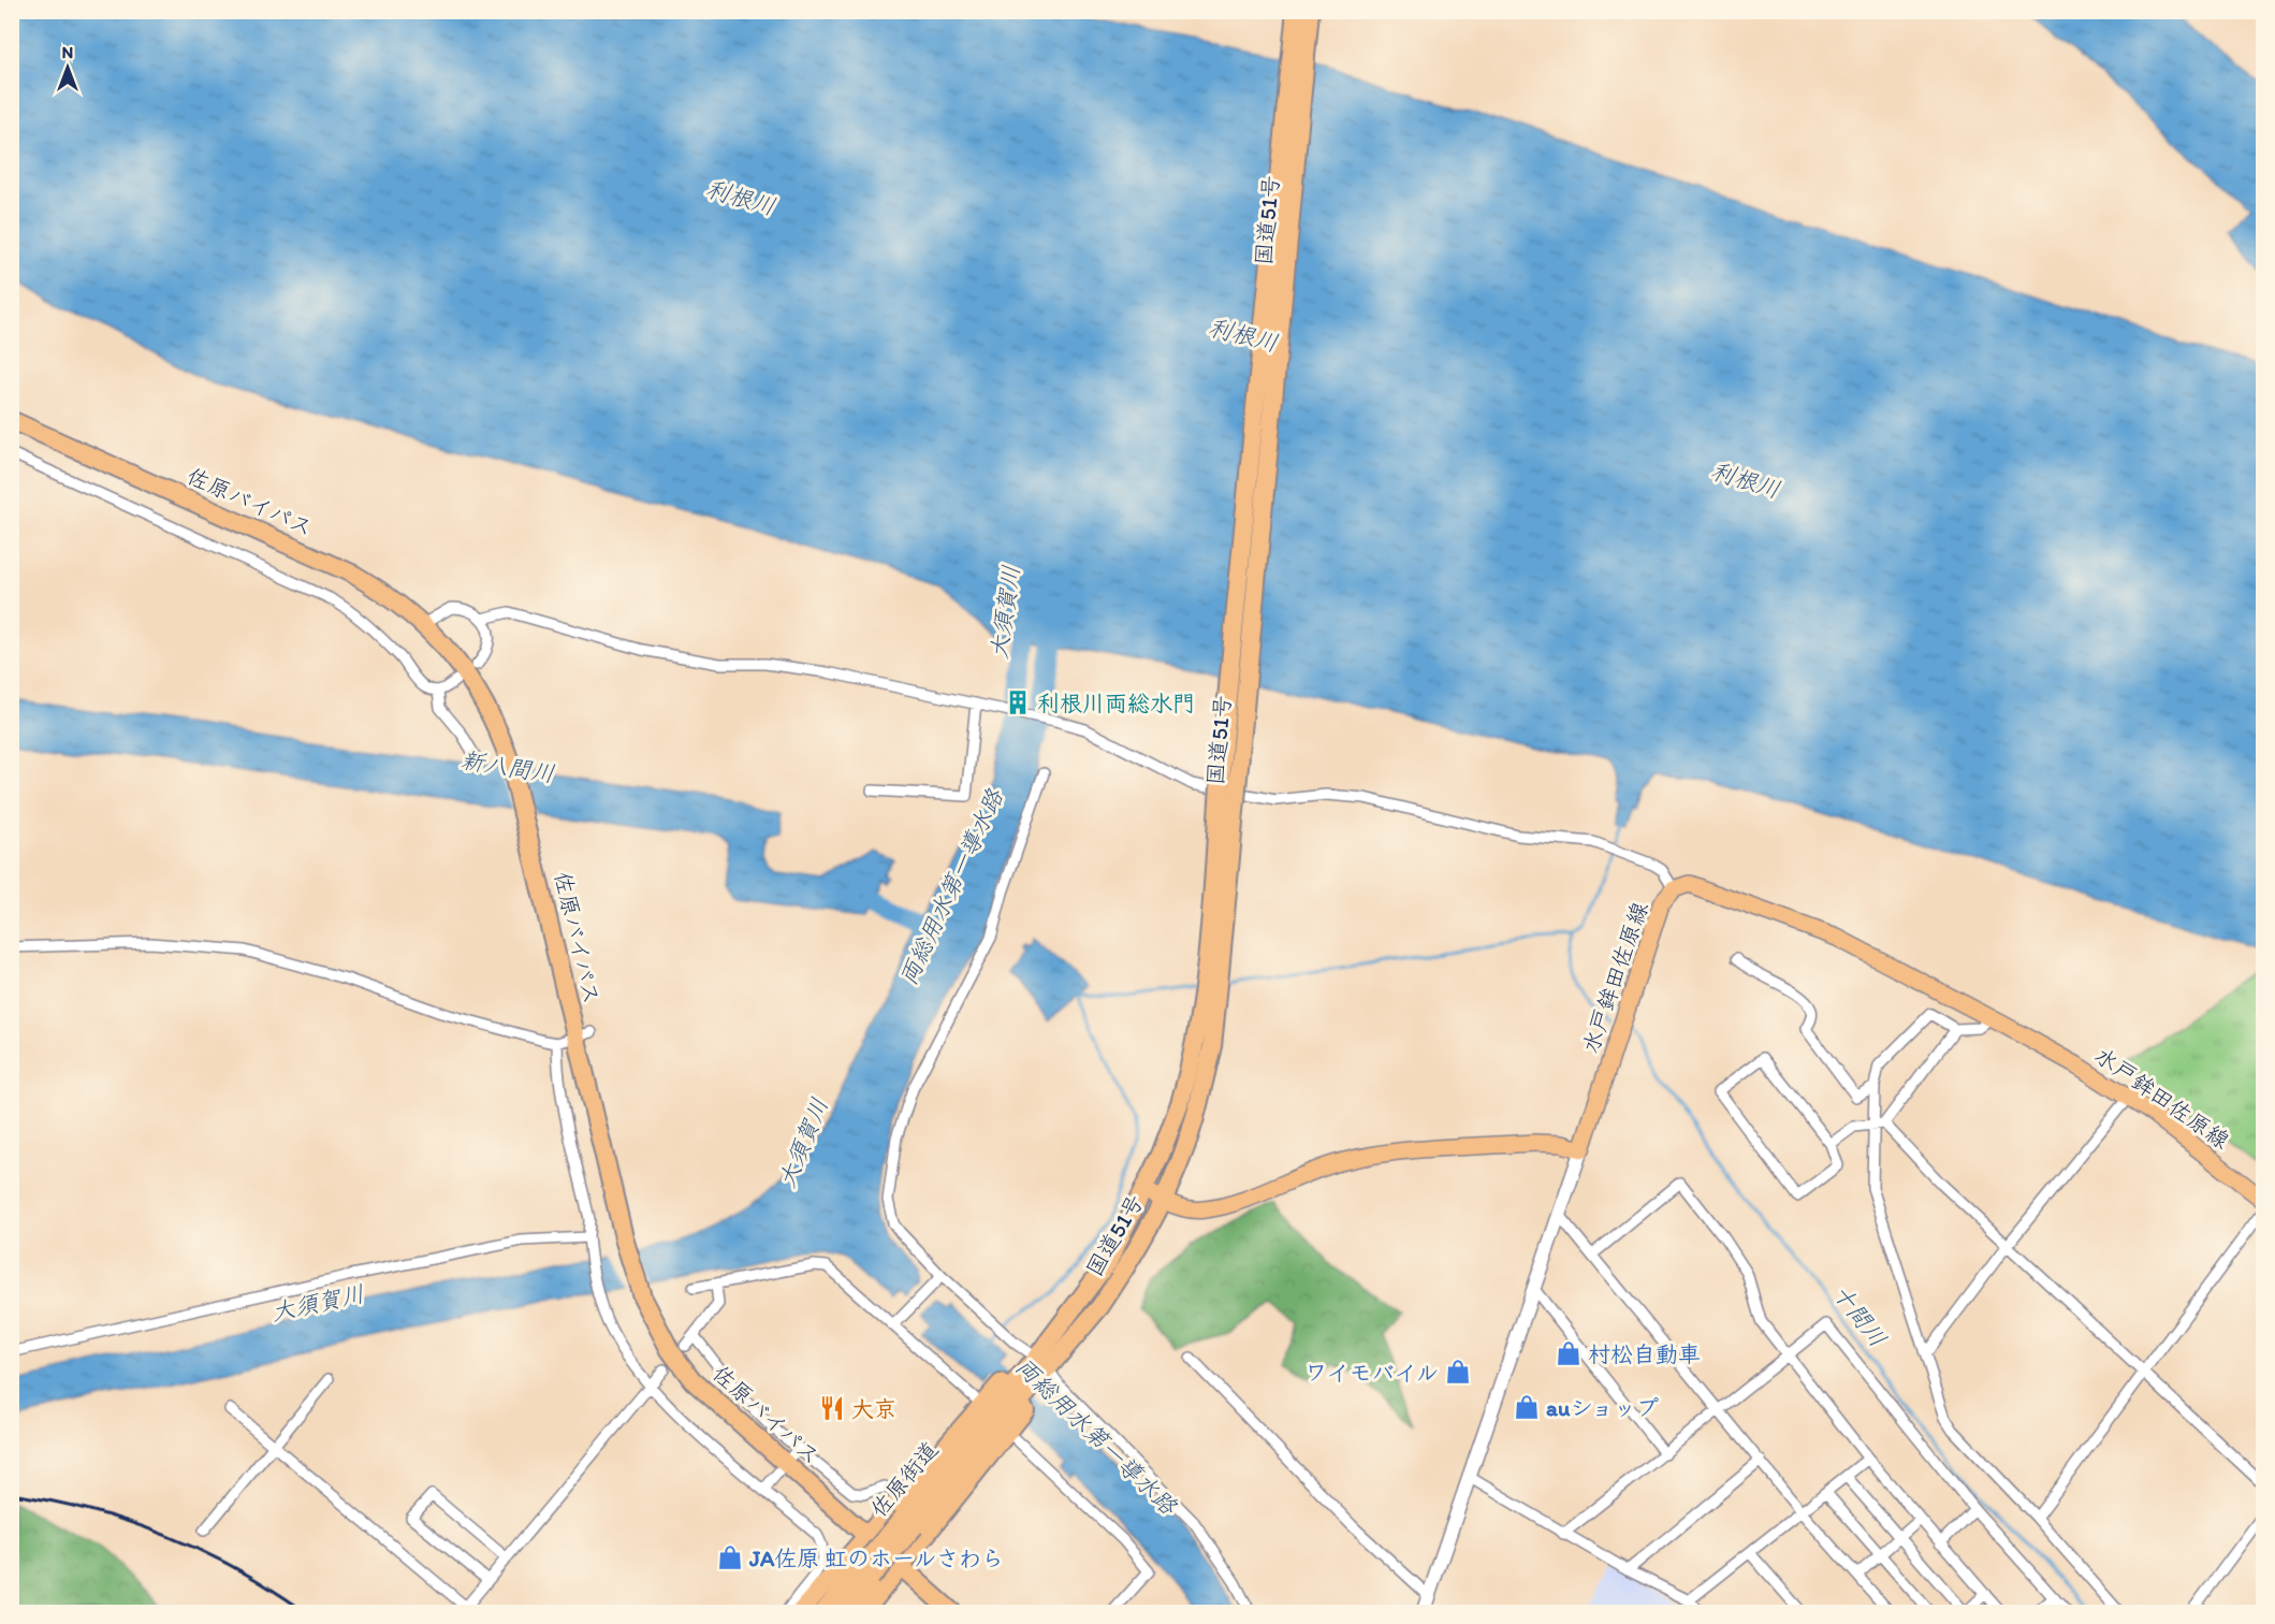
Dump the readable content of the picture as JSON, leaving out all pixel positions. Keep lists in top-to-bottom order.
{
  "streets": {
    "highway": ["国道51号", "佐原バイパス", "佐原街道"],
    "main road": ["水戸鉾田佐原線"]
  },
  "water": [
    "利根川",
    "大須賀川",
    "新八間川",
    "両総用水第一導水路",
    "十間川"
  ],
  "places": {
    "building": ["利根川両総水門"],
    "shop": [
      "村松自動車",
      "ワイモバイル",
      "auショップ",
      "JA佐原 虹のホールさわら"
    ],
    "restaurant": ["大京"]
  },
  "north": "top"
}
